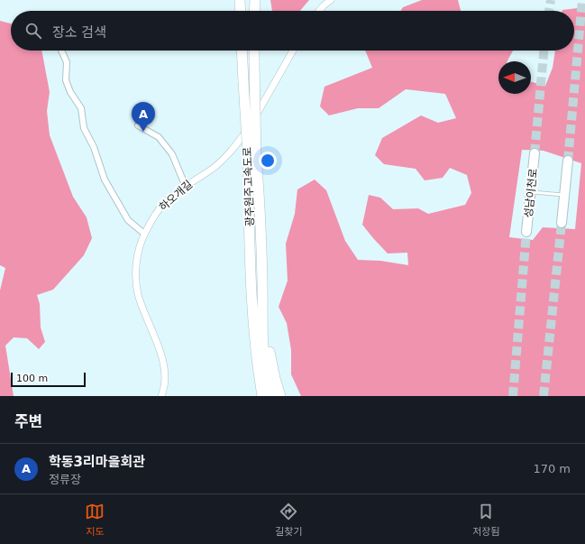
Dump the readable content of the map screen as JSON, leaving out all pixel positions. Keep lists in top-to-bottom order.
{
  "streets": {
    "highway": ["광주원주고속도로", "성남이천로"],
    "street": ["하오개길"]
  },
  "scale_bar": "100 m",
  "north": "left",
  "page": {
    "search": "장소 검색",
    "pins": "A",
    "scale": "100 m",
    "heading": "주변",
    "list": [
      {
        "mark": "A",
        "name": "학동3리마을회관",
        "note": "정류장",
        "value": "170 m"
      }
    ],
    "nav": ["지도", "길찾기", "저장됨"]
  }
}
